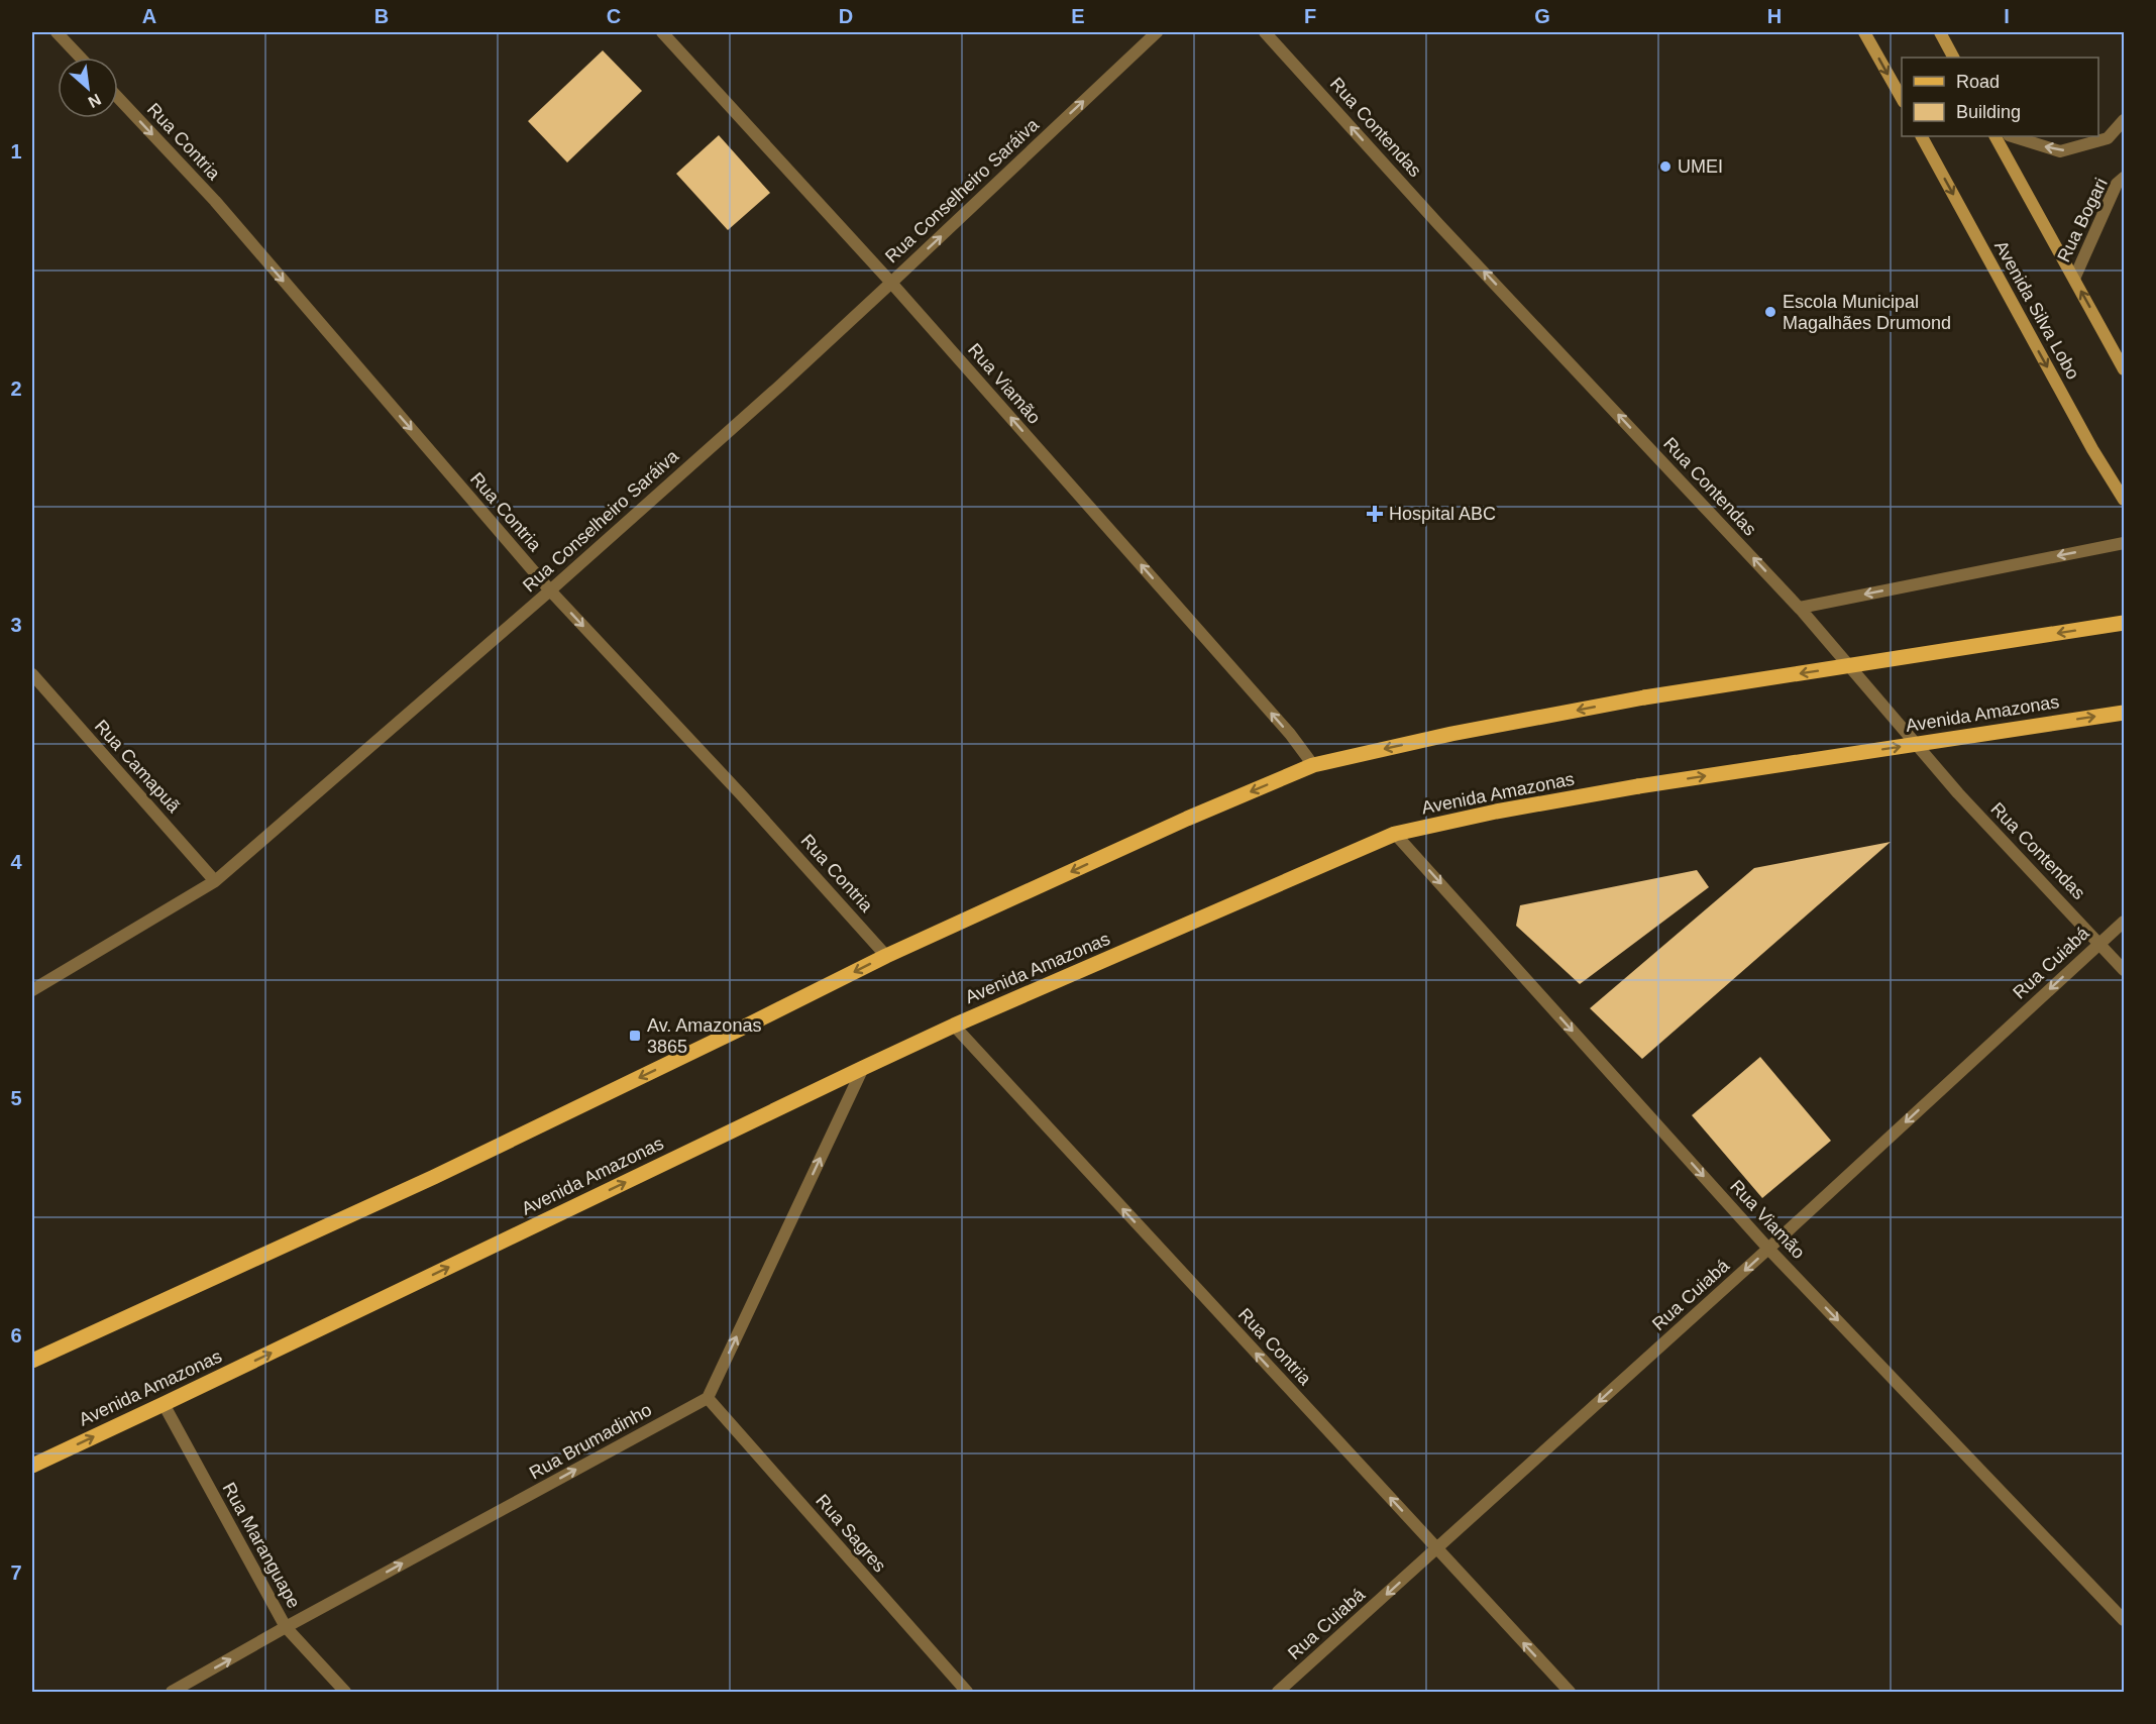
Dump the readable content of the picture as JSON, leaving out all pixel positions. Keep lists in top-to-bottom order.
{
  "streets": {
    "main road": ["Avenida Silva Lobo", "Avenida Amazonas"],
    "street": [
      "Rua Contendas",
      "Rua Contria",
      "Rua Conselheiro Saráiva",
      "Rua Bogari",
      "Rua Viamão",
      "Rua Camapuã",
      "Rua Cuiabá",
      "Rua Brumadinho",
      "Rua Sagres",
      "Rua Maranguape"
    ]
  },
  "crossings": [
    ["Rua Contendas", "Rua Cuiabá"],
    ["Rua Contria", "Rua Conselheiro Saráiva"],
    ["Rua Contria", "Avenida Amazonas"],
    ["Rua Contria", "Rua Cuiabá"],
    ["Rua Conselheiro Saráiva", "Rua Viamão"],
    ["Rua Conselheiro Saráiva", "Rua Camapuã"],
    ["Rua Viamão", "Avenida Amazonas"],
    ["Rua Viamão", "Rua Cuiabá"],
    ["Avenida Amazonas", "Rua Maranguape"],
    ["Rua Brumadinho", "Rua Sagres"],
    ["Rua Brumadinho", "Rua Maranguape"]
  ],
  "one_way": ["Rua Contendas", "Rua Cuiabá", "Rua Brumadinho"],
  "places": {
    "other": ["UMEI", "Escola Municipal Magalhães Drumond"],
    "health": ["Hospital ABC"],
    "transit": ["Av. Amazonas 3865"]
  },
  "legend": ["Road", "Building"],
  "north": "bottom right",
  "grid": {
    "columns": [
      "A",
      "B",
      "C",
      "D",
      "E",
      "F",
      "G",
      "H",
      "I"
    ],
    "rows": [
      "1",
      "2",
      "3",
      "4",
      "5",
      "6",
      "7"
    ]
  }
}
